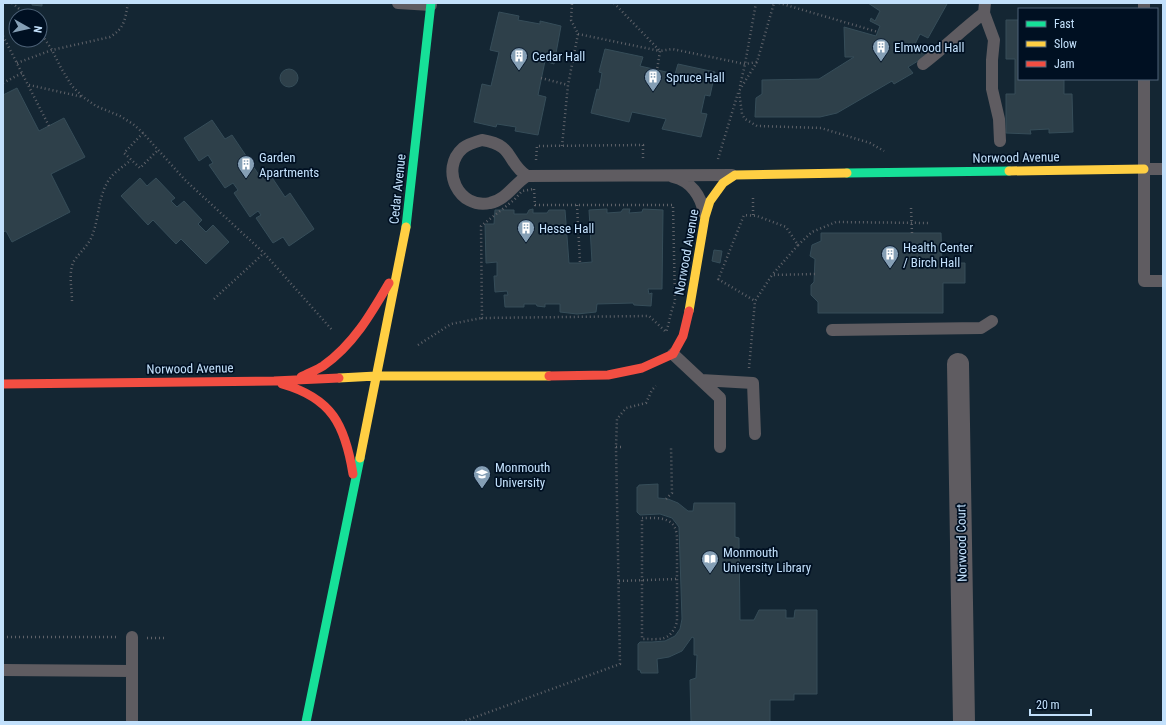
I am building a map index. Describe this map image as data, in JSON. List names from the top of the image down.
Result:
{
  "streets": {
    "main road": ["Norwood Avenue", "Cedar Avenue"],
    "street": ["Norwood Court"]
  },
  "crossings": [
    ["Norwood Avenue", "Cedar Avenue"]
  ],
  "places": {
    "building": [
      "Elmwood Hall",
      "Cedar Hall",
      "Spruce Hall",
      "Garden Apartments",
      "Hesse Hall",
      "Health Center / Birch Hall"
    ],
    "school or university": ["Monmouth University"],
    "library": ["Monmouth University Library"]
  },
  "legend": ["Fast", "Slow", "Jam"],
  "scale_bar": "20 m",
  "north": "right"
}
